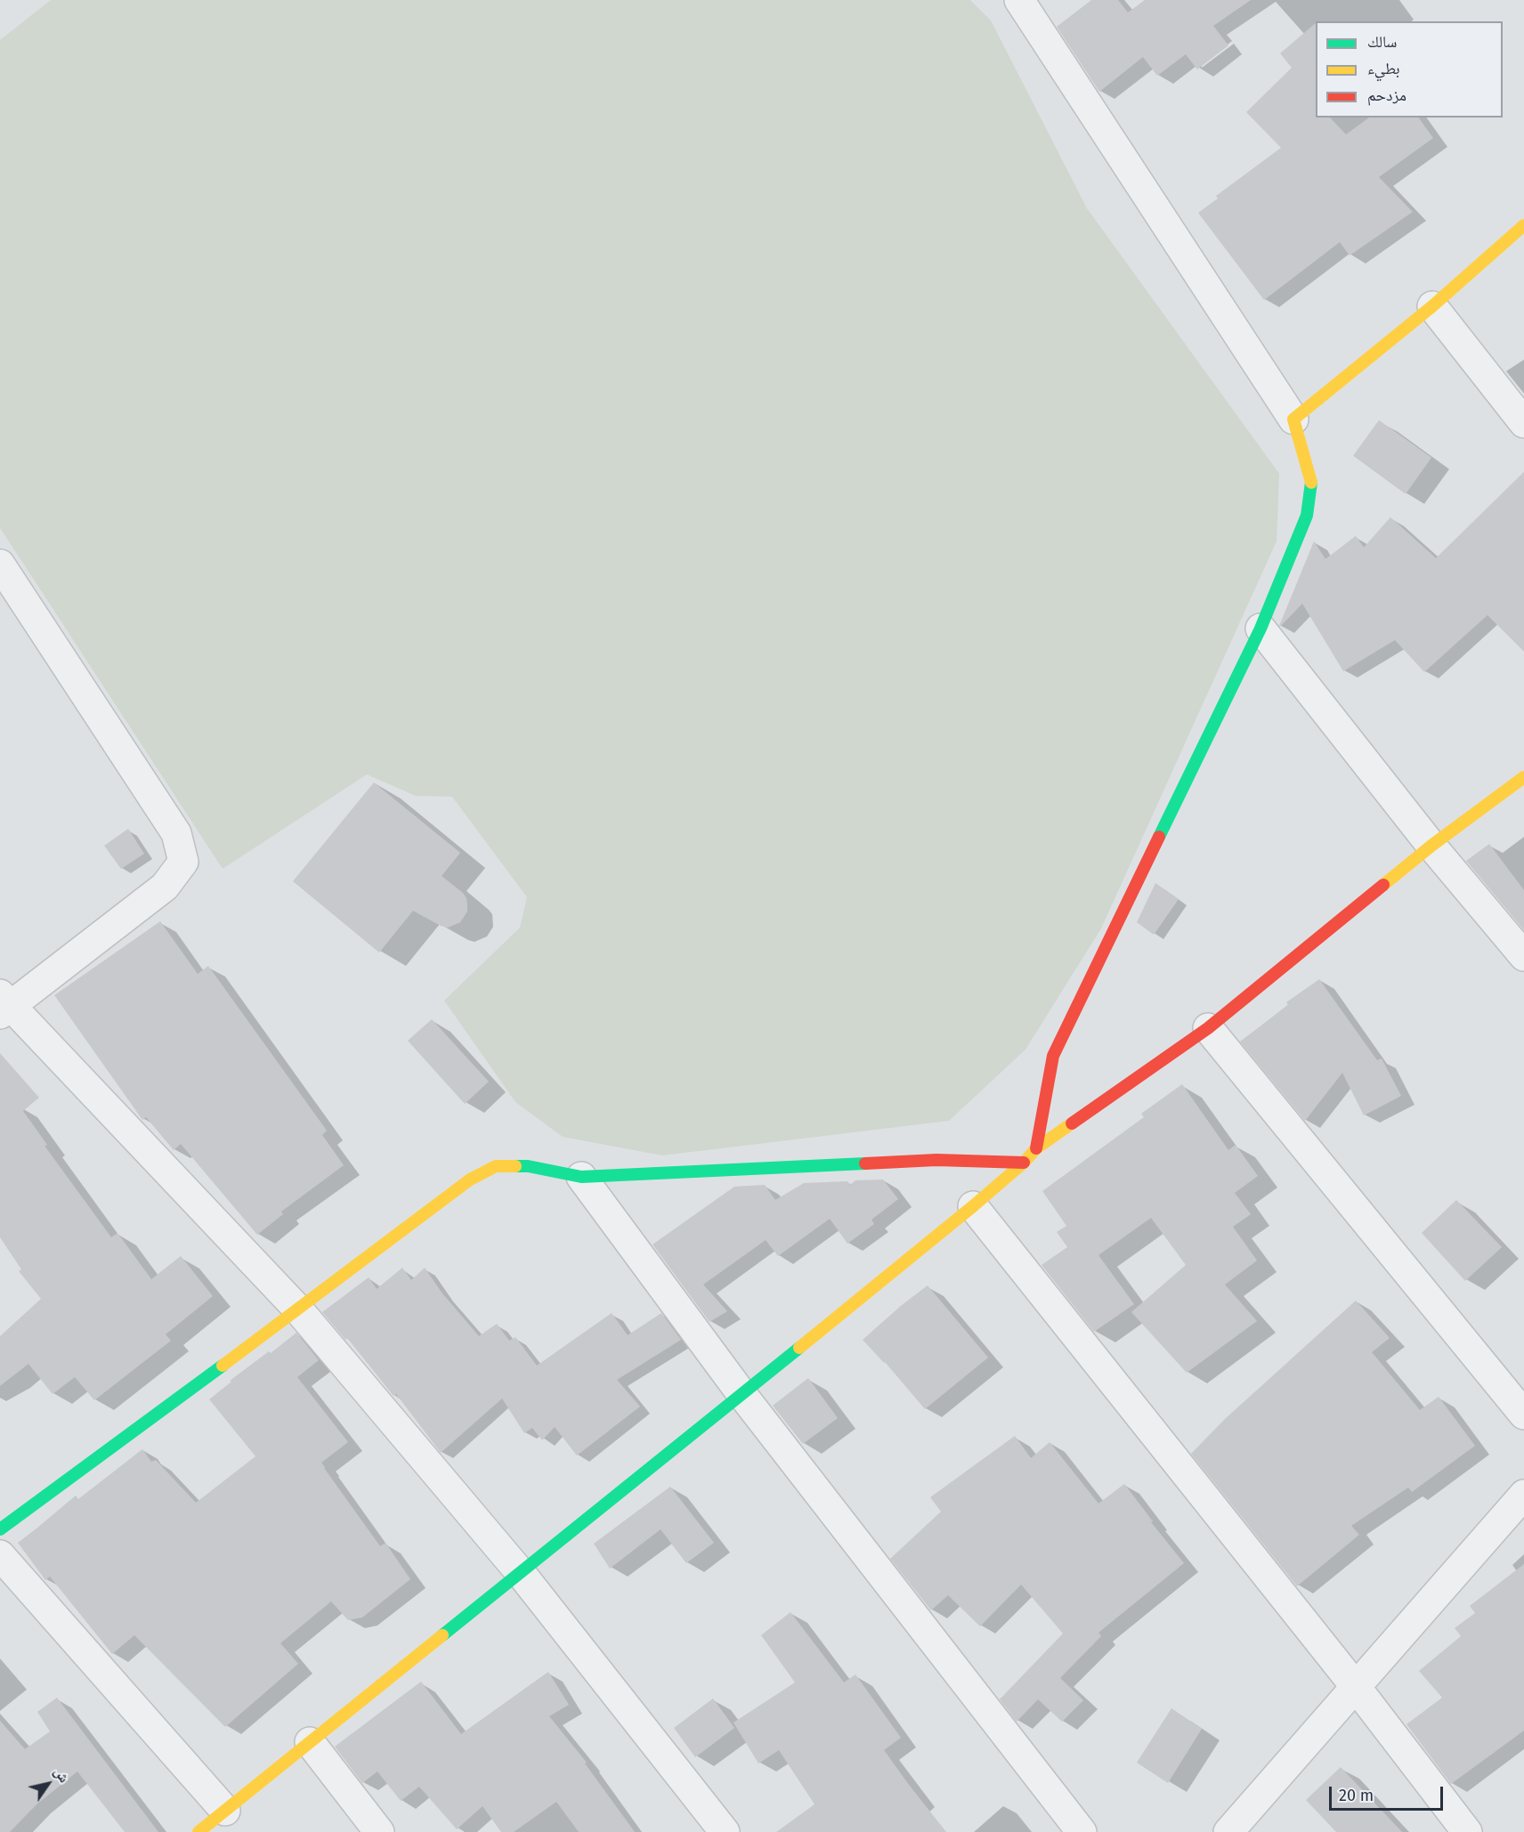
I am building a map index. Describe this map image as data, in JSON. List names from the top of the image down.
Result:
{
  "legend": ["سالك", "بطيء", "مزدحم"],
  "scale_bar": "20 m",
  "north": "top right"
}
